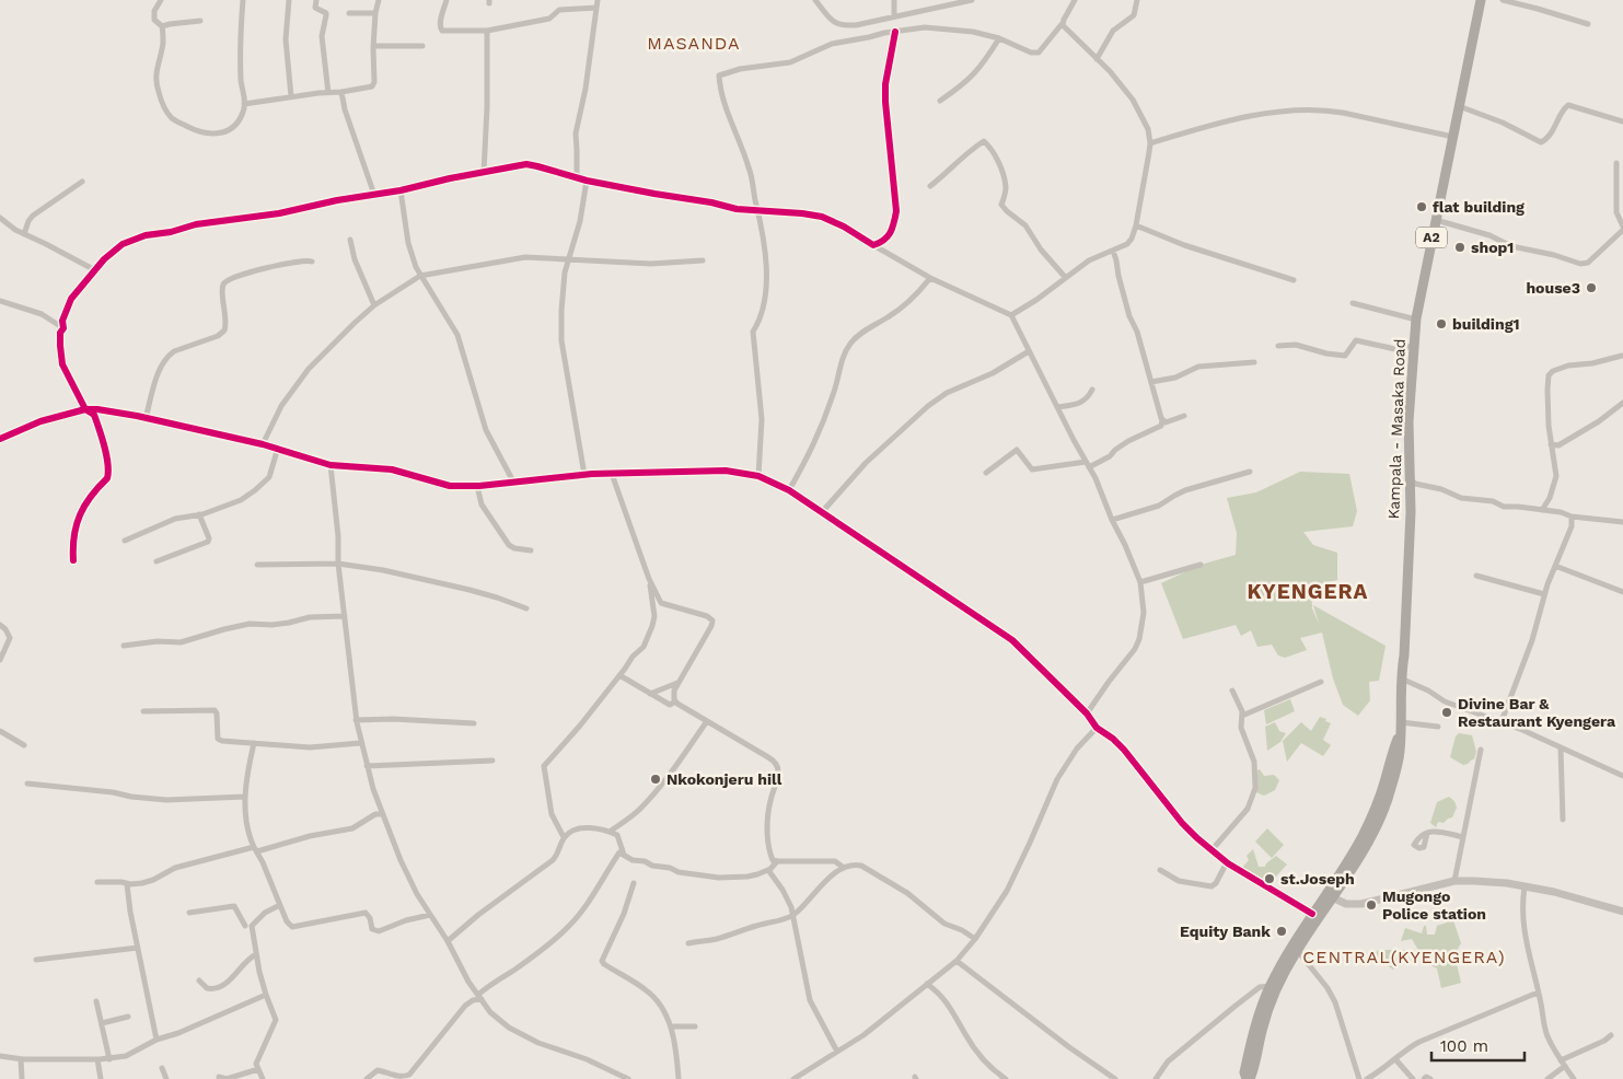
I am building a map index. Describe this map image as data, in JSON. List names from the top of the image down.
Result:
{
  "streets": {
    "highway": ["A2", "Kampala - Masaka Road"]
  },
  "districts": ["MASANDA", "KYENGERA", "CENTRAL(KYENGERA)"],
  "places": [
    "flat building",
    "shop1",
    "house3",
    "building1",
    "Divine Bar & Restaurant Kyengera",
    "Nkokonjeru hill",
    "st.Joseph",
    "Mugongo Police station",
    "Equity Bank"
  ],
  "scale_bar": "100 m"
}
